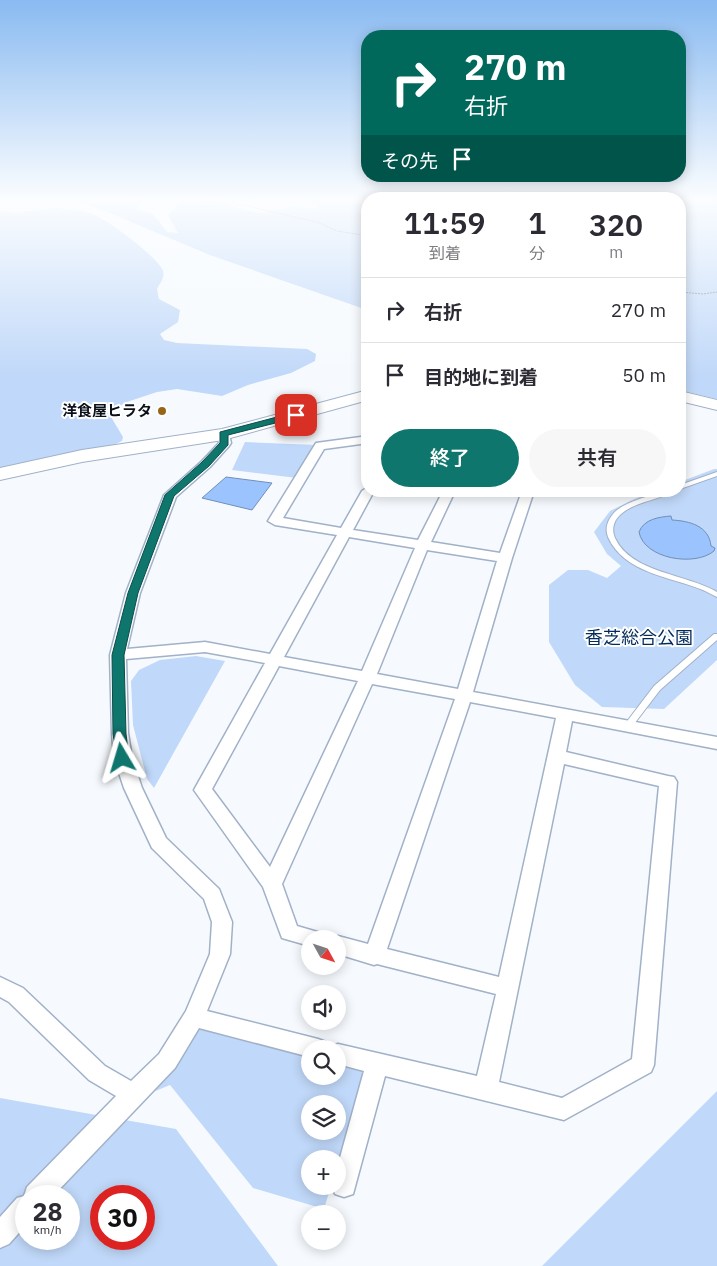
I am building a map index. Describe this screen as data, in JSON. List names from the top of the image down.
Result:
{
  "parks": ["香芝総合公園"],
  "places": ["洋食屋ヒラタ"],
  "north": "bottom right",
  "page": {
    "turn": ["270 m", "右折"],
    "then": "その先",
    "eta": [
      "11:59",
      "到着",
      "1",
      "分",
      "320",
      "m"
    ],
    "list": [
      {
        "name": "右折",
        "value": "270 m"
      },
      {
        "name": "目的地に到着",
        "value": "50 m"
      }
    ],
    "buttons": ["終了", "共有"],
    "map_buttons": ["+", "−"],
    "speed": "28 km/h",
    "limit": "30"
  }
}
